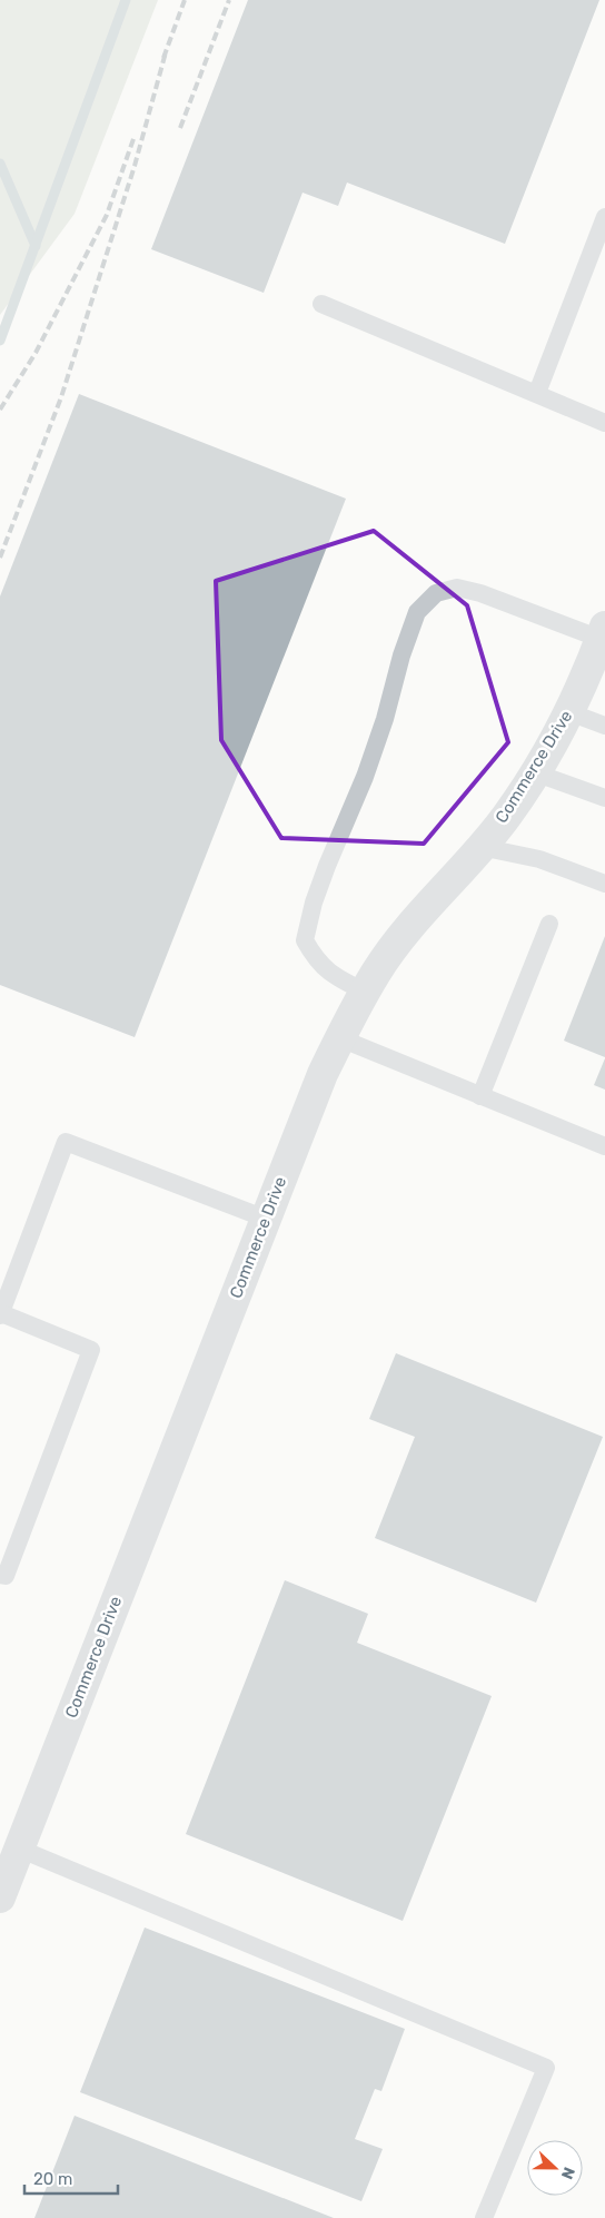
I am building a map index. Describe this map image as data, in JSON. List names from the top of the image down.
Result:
{
  "streets": {
    "street": ["Commerce Drive"]
  },
  "scale_bar": "20 m",
  "north": "right"
}
